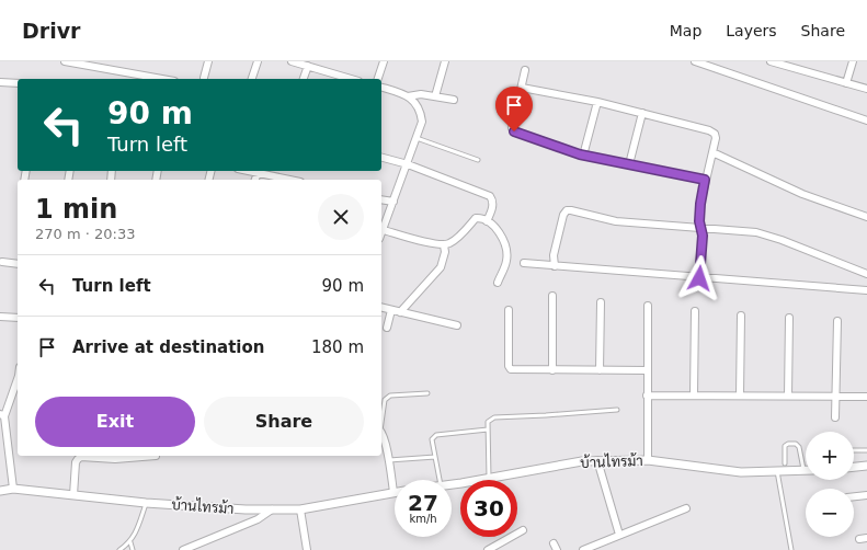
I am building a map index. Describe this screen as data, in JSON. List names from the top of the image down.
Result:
{
  "streets": {
    "street": ["บ้านไทรม้า"]
  },
  "page": {
    "header": "Drivr",
    "nav": ["Map", "Layers", "Share"],
    "turn": ["90 m", "Turn left"],
    "heading": ["1 min", "270 m · 20:33"],
    "list": [
      {
        "name": "Turn left",
        "value": "90 m"
      },
      {
        "name": "Arrive at destination",
        "value": "180 m"
      }
    ],
    "buttons": ["Exit", "Share"],
    "map_buttons": ["+", "−"],
    "speed": "27 km/h",
    "limit": "30"
  }
}
